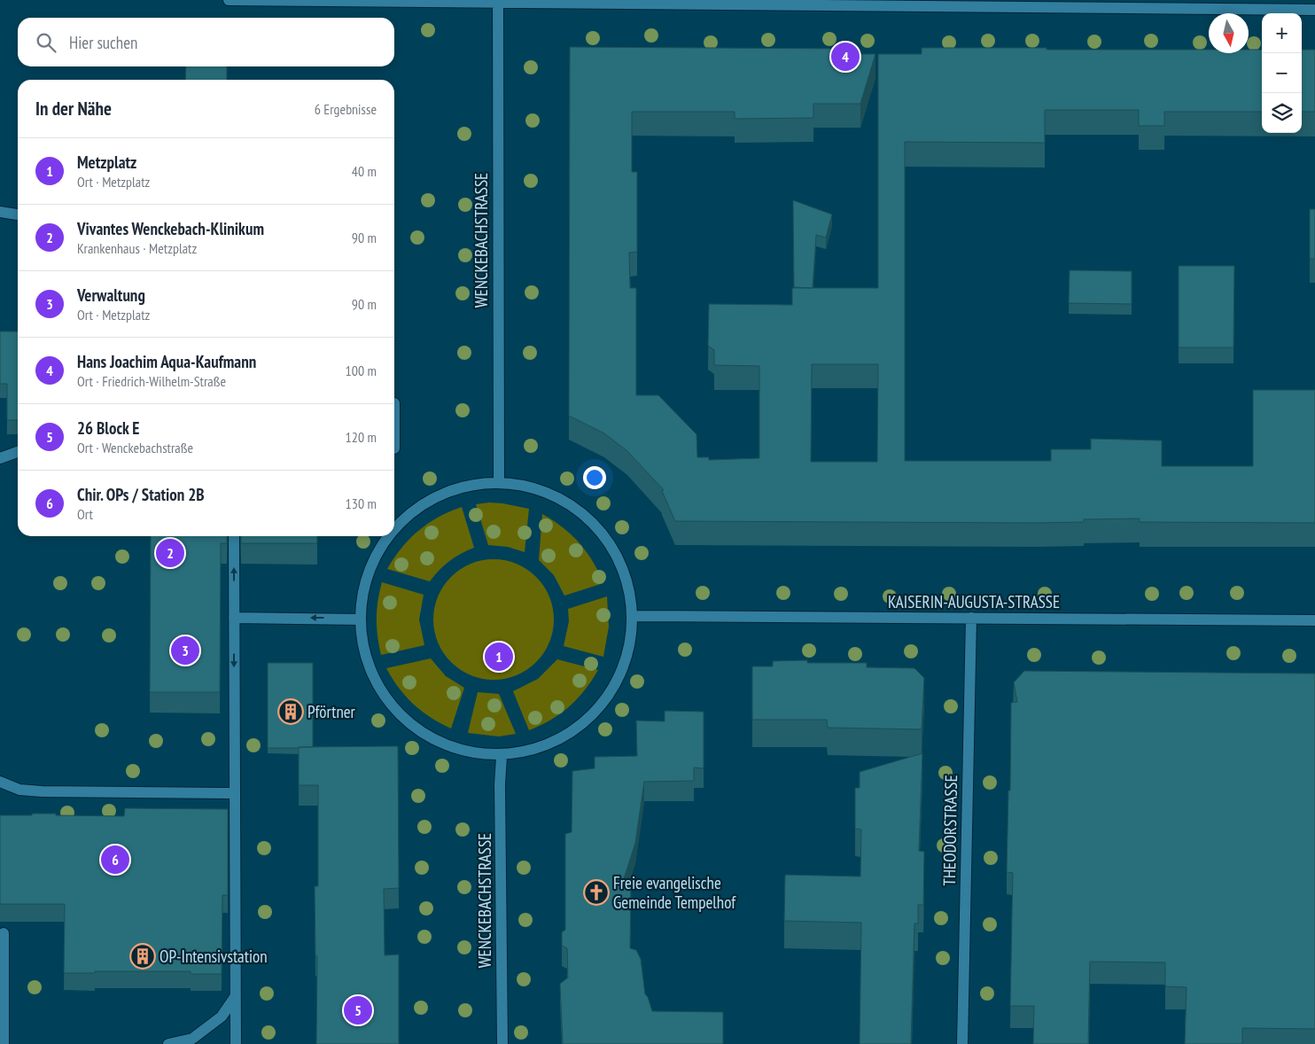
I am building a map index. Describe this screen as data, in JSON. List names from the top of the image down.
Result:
{
  "streets": {
    "street": ["WENCKEBACHSTRASSE", "KAISERIN-AUGUSTA-STRASSE", "THEODORSTRASSE"]
  },
  "crossings": [
    ["KAISERIN-AUGUSTA-STRASSE", "THEODORSTRASSE"]
  ],
  "places": {
    "building": ["Pförtner", "OP-Intensivstation"],
    "church": ["Freie evangelische Gemeinde Tempelhof"]
  },
  "north": "bottom",
  "page": {
    "map_buttons": ["+", "−"],
    "search": "Hier suchen",
    "pins": [
      "4",
      "2",
      "3",
      "1",
      "6",
      "5"
    ],
    "heading": ["In der Nähe", "6 Ergebnisse"],
    "list": [
      {
        "mark": "1",
        "name": "Metzplatz",
        "note": "Ort · Metzplatz",
        "value": "40 m"
      },
      {
        "mark": "2",
        "name": "Vivantes Wenckebach-Klinikum",
        "note": "Krankenhaus · Metzplatz",
        "value": "90 m"
      },
      {
        "mark": "3",
        "name": "Verwaltung",
        "note": "Ort · Metzplatz",
        "value": "90 m"
      },
      {
        "mark": "4",
        "name": "Hans Joachim Aqua-Kaufmann",
        "note": "Ort · Friedrich-Wilhelm-Straße",
        "value": "100 m"
      },
      {
        "mark": "5",
        "name": "26 Block E",
        "note": "Ort · Wenckebachstraße",
        "value": "120 m"
      },
      {
        "mark": "6",
        "name": "Chir. OPs / Station 2B",
        "note": "Ort",
        "value": "130 m"
      }
    ]
  }
}
